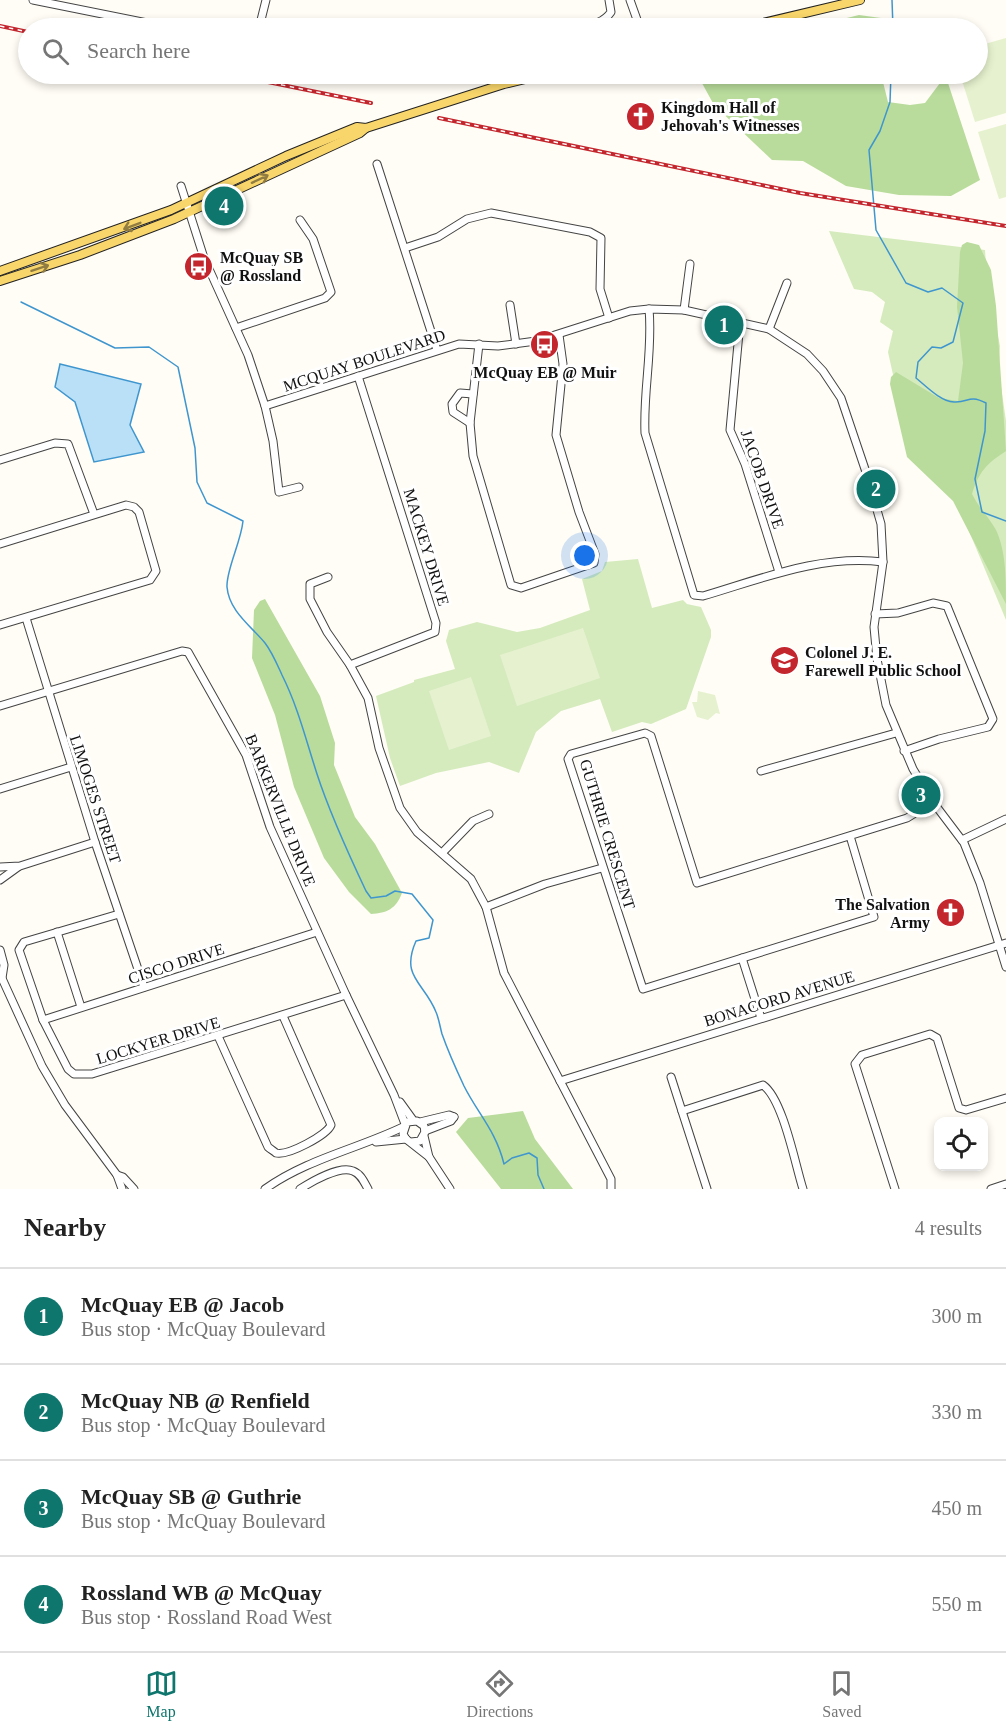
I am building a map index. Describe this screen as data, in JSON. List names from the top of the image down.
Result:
{
  "streets": {
    "street": [
      "MCQUAY BOULEVARD",
      "JACOB DRIVE",
      "MACKEY DRIVE",
      "LIMOGES STREET",
      "BARKERVILLE DRIVE",
      "GUTHRIE CRESCENT",
      "CISCO DRIVE",
      "BONACORD AVENUE",
      "LOCKYER DRIVE"
    ]
  },
  "crossings": [
    ["MCQUAY BOULEVARD", "JACOB DRIVE"],
    ["MCQUAY BOULEVARD", "MACKEY DRIVE"],
    ["MCQUAY BOULEVARD", "GUTHRIE CRESCENT"],
    ["MCQUAY BOULEVARD", "BONACORD AVENUE"],
    ["LIMOGES STREET", "BARKERVILLE DRIVE"],
    ["LIMOGES STREET", "CISCO DRIVE"],
    ["LIMOGES STREET", "LOCKYER DRIVE"],
    ["BARKERVILLE DRIVE", "CISCO DRIVE"],
    ["BARKERVILLE DRIVE", "LOCKYER DRIVE"],
    ["CISCO DRIVE", "LOCKYER DRIVE"]
  ],
  "places": {
    "church": ["Kingdom Hall of Jehovah's Witnesses", "The Salvation Army"],
    "bus stop": ["McQuay SB @ Rossland", "McQuay EB @ Muir"],
    "school or university": ["Colonel J. E. Farewell Public School"]
  },
  "page": {
    "search": "Search here",
    "pins": [
      "4",
      "1",
      "2",
      "3"
    ],
    "heading": ["Nearby", "4 results"],
    "list": [
      {
        "mark": "1",
        "name": "McQuay EB @ Jacob",
        "note": "Bus stop · McQuay Boulevard",
        "value": "300 m"
      },
      {
        "mark": "2",
        "name": "McQuay NB @ Renfield",
        "note": "Bus stop · McQuay Boulevard",
        "value": "330 m"
      },
      {
        "mark": "3",
        "name": "McQuay SB @ Guthrie",
        "note": "Bus stop · McQuay Boulevard",
        "value": "450 m"
      },
      {
        "mark": "4",
        "name": "Rossland WB @ McQuay",
        "note": "Bus stop · Rossland Road West",
        "value": "550 m"
      }
    ],
    "nav": ["Map", "Directions", "Saved"]
  }
}
